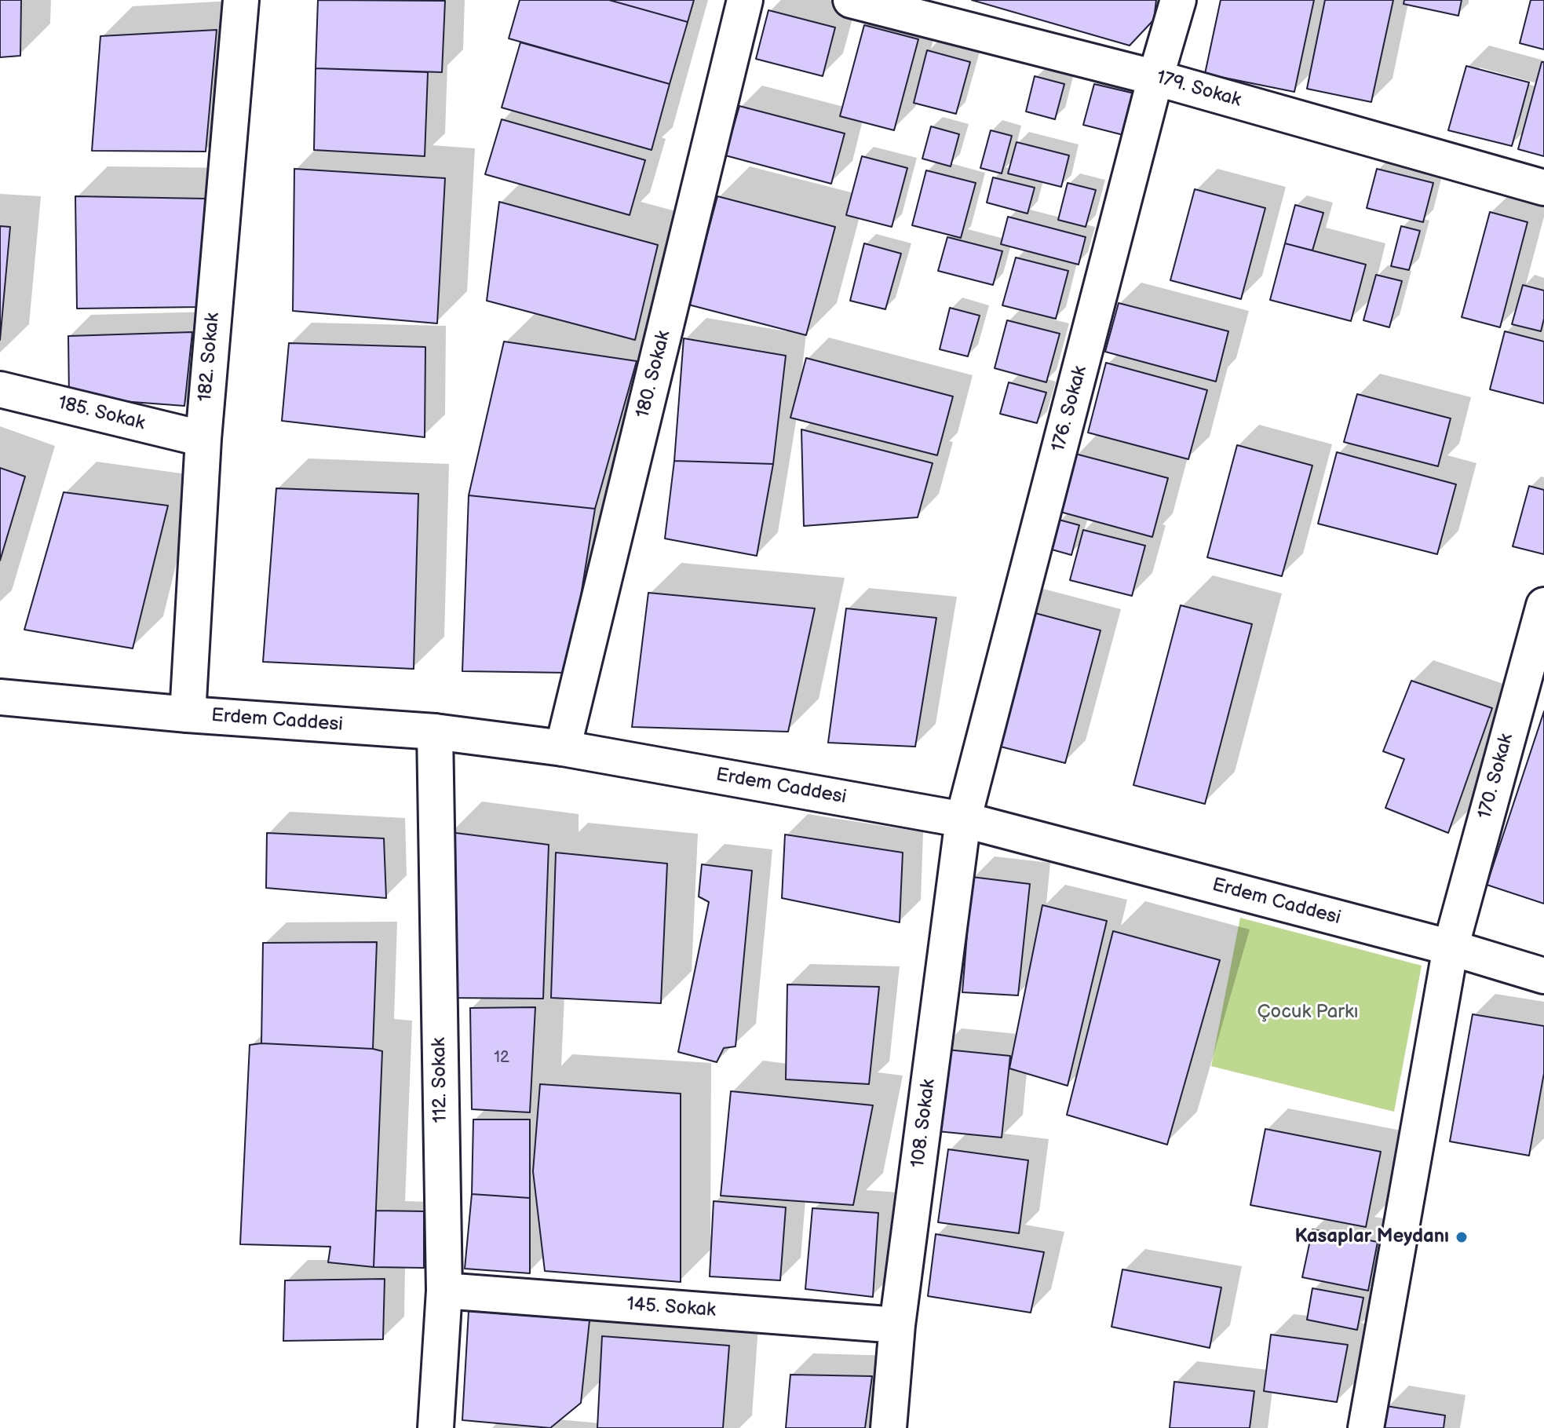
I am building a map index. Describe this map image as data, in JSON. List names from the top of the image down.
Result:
{
  "streets": {
    "street": [
      "179. Sokak",
      "182. Sokak",
      "180. Sokak",
      "176. Sokak",
      "185. Sokak",
      "Erdem Caddesi",
      "170. Sokak",
      "112. Sokak",
      "108. Sokak",
      "145. Sokak"
    ]
  },
  "crossings": [
    ["179. Sokak", "176. Sokak"],
    ["182. Sokak", "185. Sokak"],
    ["182. Sokak", "Erdem Caddesi"],
    ["180. Sokak", "Erdem Caddesi"],
    ["176. Sokak", "Erdem Caddesi"],
    ["176. Sokak", "108. Sokak"],
    ["Erdem Caddesi", "170. Sokak"],
    ["Erdem Caddesi", "112. Sokak"],
    ["Erdem Caddesi", "108. Sokak"],
    ["112. Sokak", "145. Sokak"],
    ["108. Sokak", "145. Sokak"]
  ],
  "parks": ["Çocuk Parkı"],
  "places": ["Kasaplar Meydanı"],
  "house_numbers": ["12"]
}
